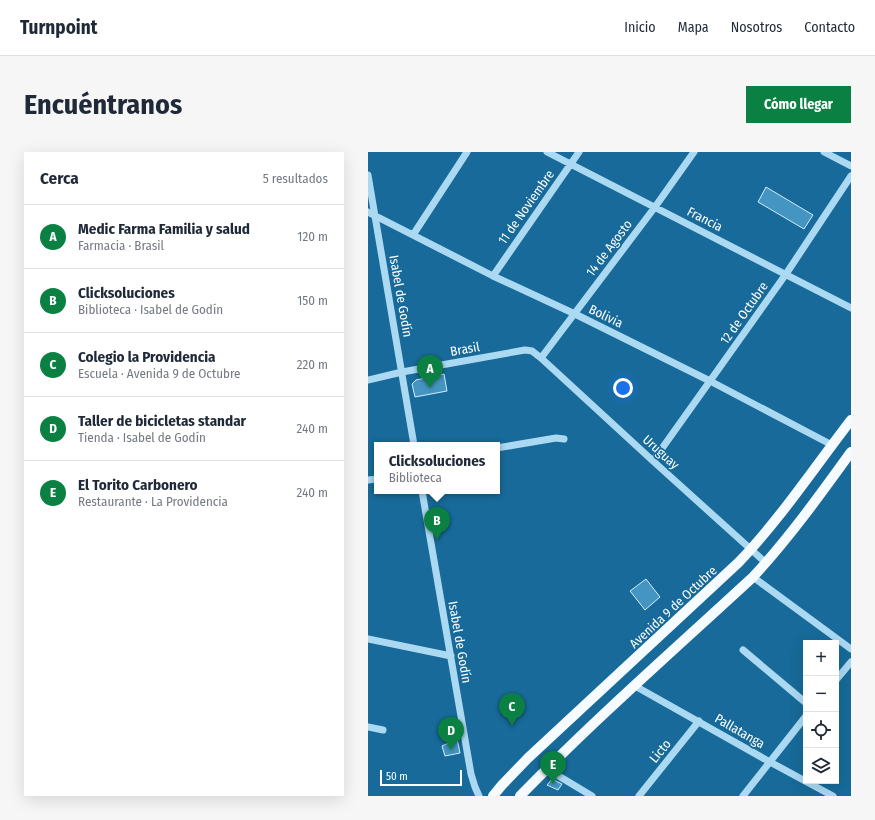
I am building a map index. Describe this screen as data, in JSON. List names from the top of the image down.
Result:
{
  "streets": {
    "main road": ["Avenida 9 de Octubre"],
    "street": [
      "11 de Noviembre",
      "Francia",
      "14 de Agosto",
      "Isabel de Godín",
      "12 de Octubre",
      "Bolivia",
      "Brasil",
      "Uruguay",
      "Pallatanga",
      "Licto"
    ]
  },
  "crossings": [
    ["11 de Noviembre", "Francia"],
    ["11 de Noviembre", "Bolivia"],
    ["Francia", "14 de Agosto"],
    ["Francia", "12 de Octubre"],
    ["14 de Agosto", "Bolivia"],
    ["14 de Agosto", "Brasil"],
    ["14 de Agosto", "Uruguay"],
    ["Isabel de Godín", "Bolivia"],
    ["Isabel de Godín", "Brasil"],
    ["12 de Octubre", "Bolivia"],
    ["12 de Octubre", "Uruguay"],
    ["Bolivia", "Avenida 9 de Octubre"],
    ["Brasil", "Uruguay"],
    ["Uruguay", "Avenida 9 de Octubre"],
    ["Pallatanga", "Licto"]
  ],
  "scale_bar": "50 m",
  "page": {
    "header": "Turnpoint",
    "nav": [
      "Inicio",
      "Mapa",
      "Nosotros",
      "Contacto"
    ],
    "buttons": "Cómo llegar",
    "title": "Encuéntranos",
    "heading": ["Cerca", "5 resultados"],
    "list": [
      {
        "mark": "A",
        "name": "Medic Farma Familia y salud",
        "note": "Farmacia · Brasil",
        "value": "120 m"
      },
      {
        "mark": "B",
        "name": "Clicksoluciones",
        "note": "Biblioteca · Isabel de Godín",
        "value": "150 m"
      },
      {
        "mark": "C",
        "name": "Colegio la Providencia",
        "note": "Escuela · Avenida 9 de Octubre",
        "value": "220 m"
      },
      {
        "mark": "D",
        "name": "Taller de bicicletas standar",
        "note": "Tienda · Isabel de Godín",
        "value": "240 m"
      },
      {
        "mark": "E",
        "name": "El Torito Carbonero",
        "note": "Restaurante · La Providencia",
        "value": "240 m"
      }
    ],
    "pins": [
      "A",
      "B",
      "C",
      "D",
      "E"
    ],
    "popup": ["Clicksoluciones", "Biblioteca"],
    "map_buttons": ["+", "−"],
    "scale": "50 m"
  }
}
